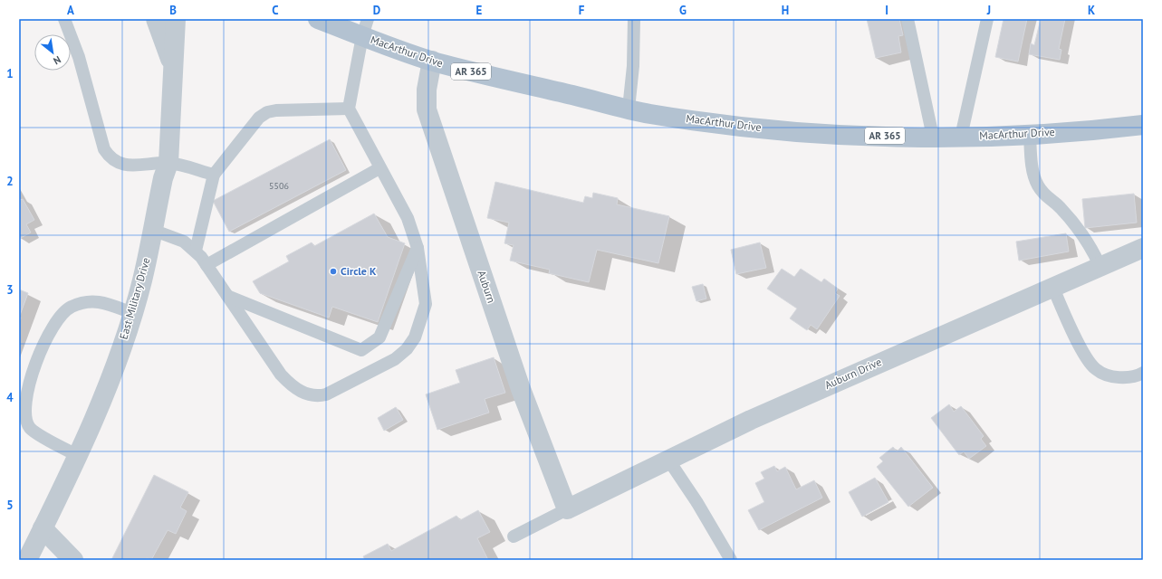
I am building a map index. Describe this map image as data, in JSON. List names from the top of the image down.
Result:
{
  "streets": {
    "main road": ["MacArthur Drive", "AR 365"],
    "street": ["Auburn", "East Military Drive", "Auburn Drive"]
  },
  "crossings": [
    ["MacArthur Drive", "Auburn"],
    ["Auburn", "Auburn Drive"]
  ],
  "places": ["Circle K"],
  "house_numbers": ["5506"],
  "north": "bottom right",
  "grid": {
    "columns": [
      "A",
      "B",
      "C",
      "D",
      "E",
      "F",
      "G",
      "H",
      "I",
      "J",
      "K"
    ],
    "rows": [
      "1",
      "2",
      "3",
      "4",
      "5"
    ]
  }
}
